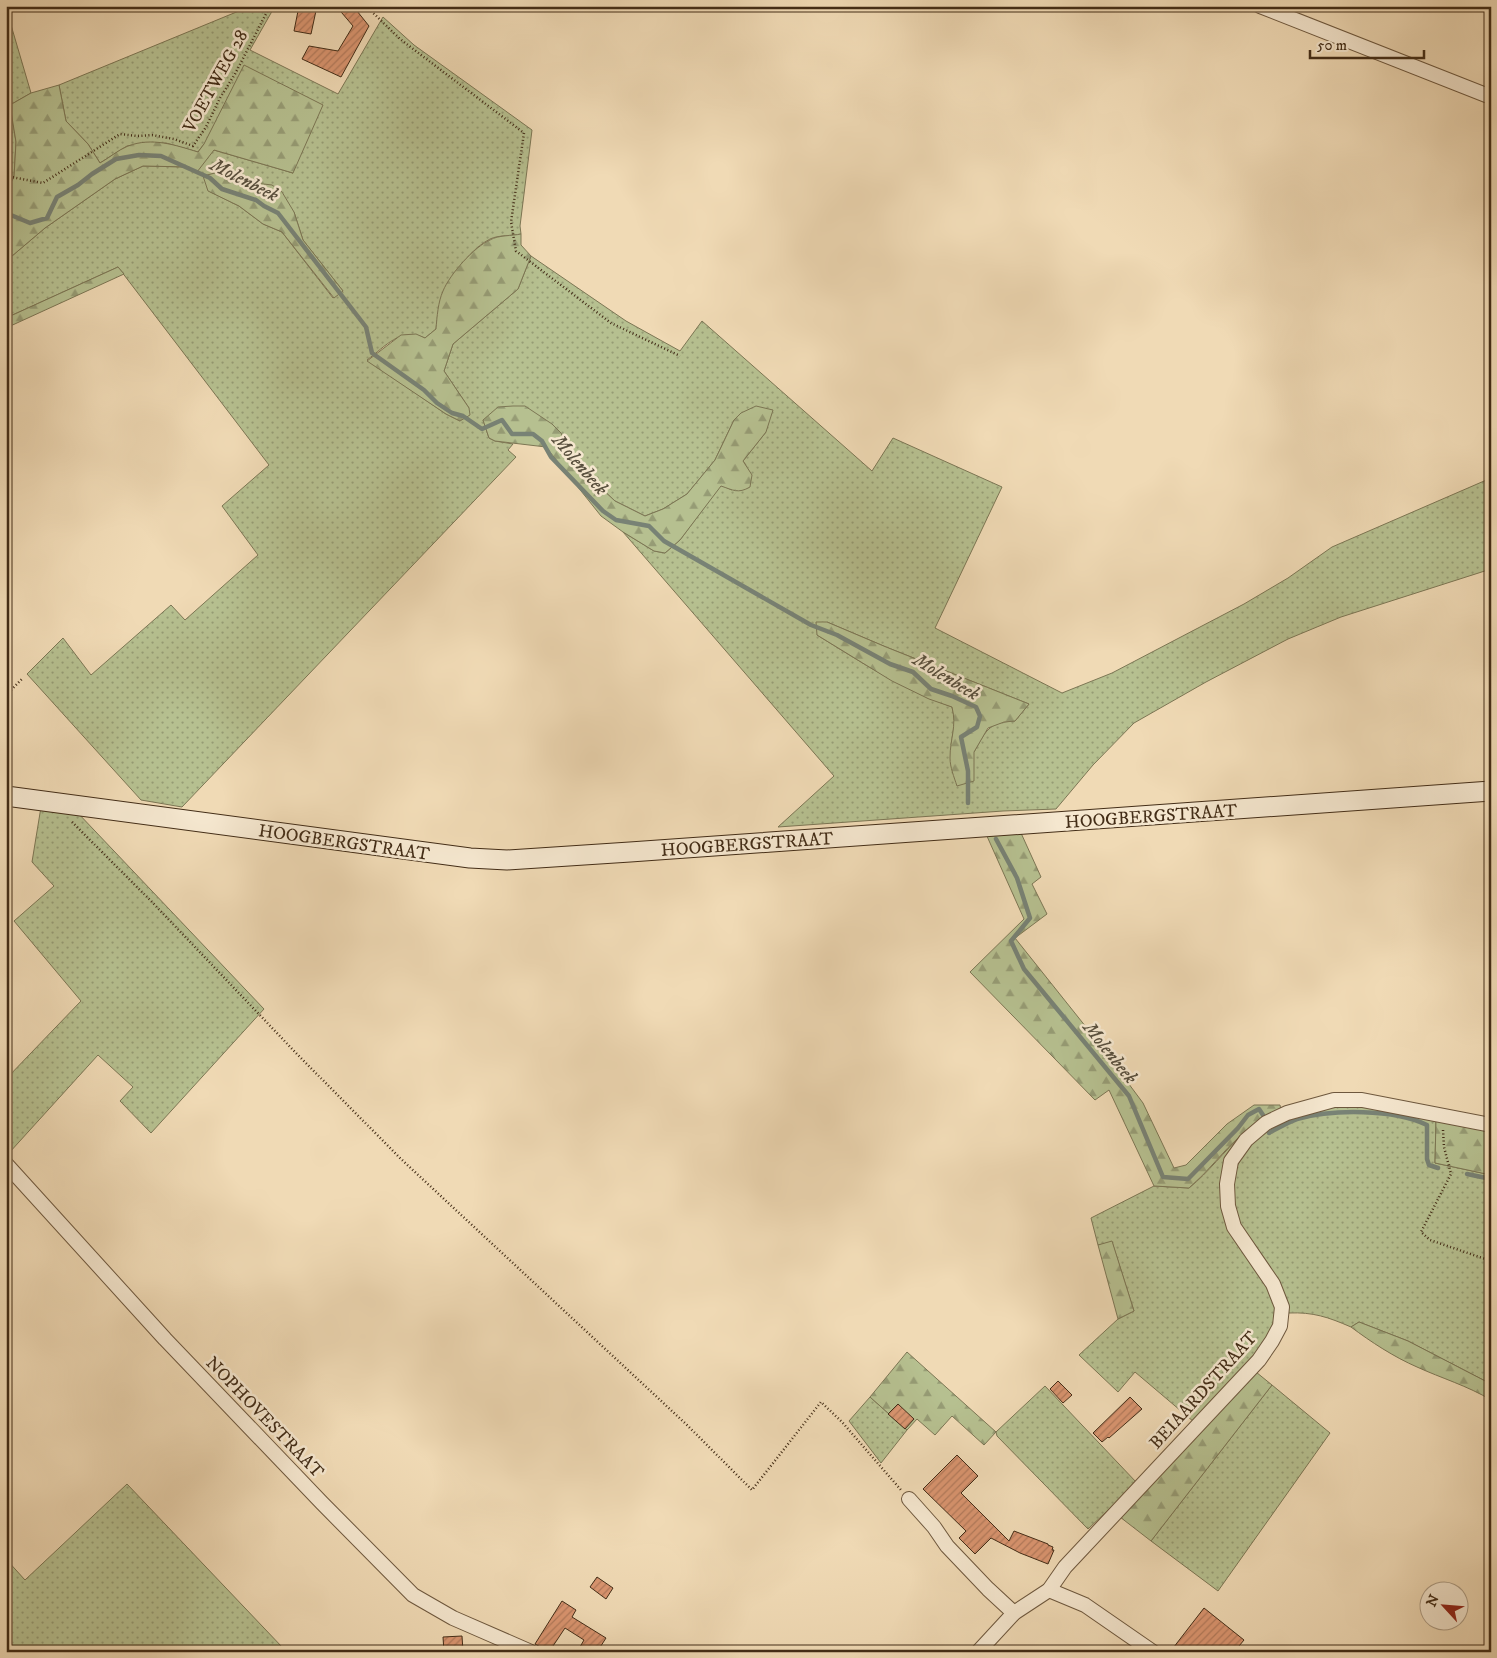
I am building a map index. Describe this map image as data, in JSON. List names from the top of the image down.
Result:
{
  "streets": {
    "street": ["HOOGBERGSTRAAT", "BEIAARDSTRAAT", "NOPHOVESTRAAT"],
    "path": ["VOETWEG 28"]
  },
  "water": ["Molenbeek"],
  "scale_bar": "50 m",
  "north": "top left"
}
